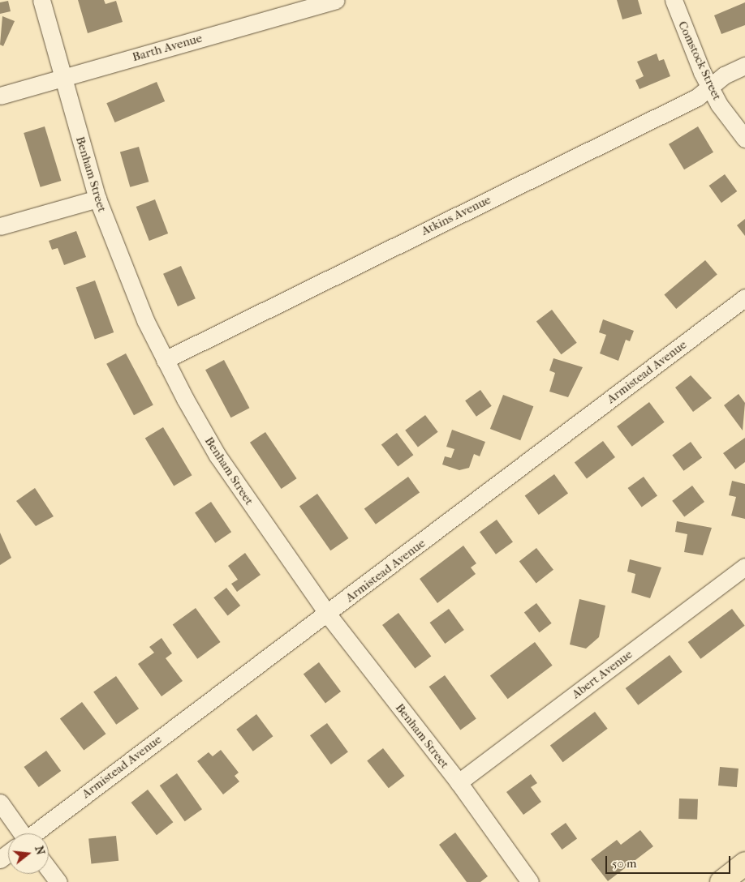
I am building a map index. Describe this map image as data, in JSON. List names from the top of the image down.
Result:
{
  "streets": {
    "street": [
      "Barth Avenue",
      "Comstock Street",
      "Benham Street",
      "Atkins Avenue",
      "Armistead Avenue",
      "Abert Avenue"
    ]
  },
  "crossings": [
    ["Barth Avenue", "Benham Street"],
    ["Comstock Street", "Atkins Avenue"],
    ["Benham Street", "Atkins Avenue"],
    ["Benham Street", "Armistead Avenue"],
    ["Benham Street", "Abert Avenue"]
  ],
  "scale_bar": "50 m",
  "north": "right"
}
